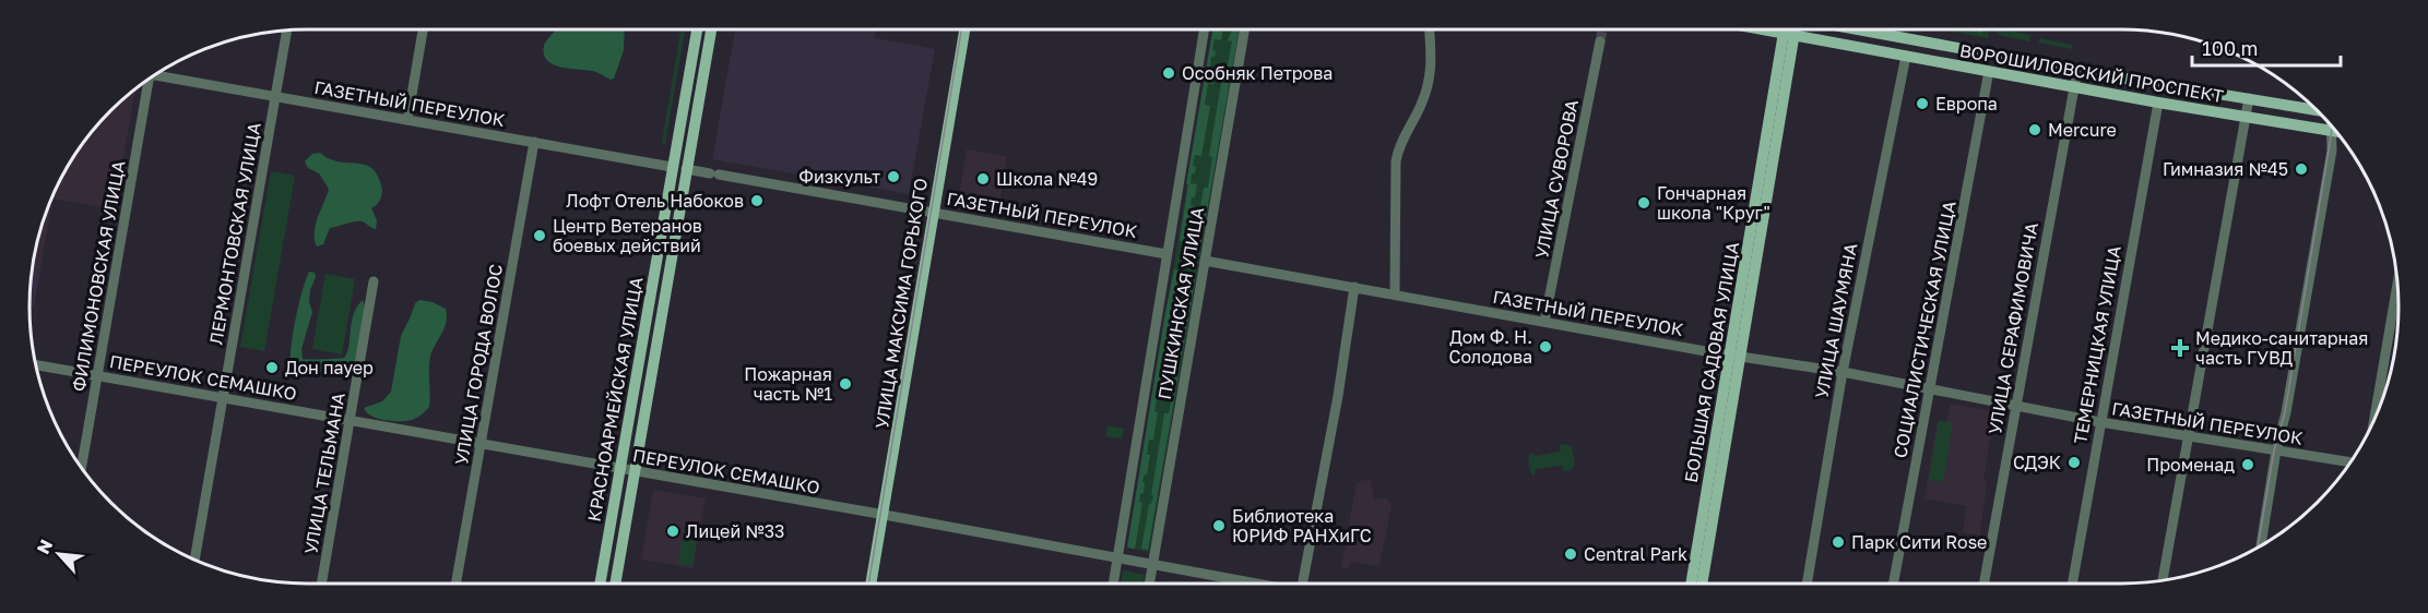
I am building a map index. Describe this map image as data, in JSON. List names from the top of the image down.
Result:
{
  "streets": {
    "main road": [
      "ВОРОШИЛОВСКИЙ ПРОСПЕКТ",
      "УЛИЦА МАКСИМА ГОРЬКОГО",
      "БОЛЬШАЯ САДОВАЯ УЛИЦА",
      "КРАСНОАРМЕЙСКАЯ УЛИЦА"
    ],
    "street": [
      "ГАЗЕТНЫЙ ПЕРЕУЛОК",
      "УЛИЦА СУВОРОВА",
      "ЛЕРМОНТОВСКАЯ УЛИЦА",
      "ФИЛИМОНОВСКАЯ УЛИЦА",
      "ПУШКИНСКАЯ УЛИЦА",
      "УЛИЦА ШАУМЯНА",
      "УЛИЦА СЕРАФИМОВИЧА",
      "СОЦИАЛИСТИЧЕСКАЯ УЛИЦА",
      "ТЕМЕРНИЦКАЯ УЛИЦА",
      "УЛИЦА ГОРОДА ВОЛОС",
      "ПЕРЕУЛОК СЕМАШКО",
      "УЛИЦА ТЕЛЬМАНА"
    ]
  },
  "crossings": [
    ["ВОРОШИЛОВСКИЙ ПРОСПЕКТ", "УЛИЦА ШАУМЯНА"],
    ["ВОРОШИЛОВСКИЙ ПРОСПЕКТ", "УЛИЦА СЕРАФИМОВИЧА"],
    ["ВОРОШИЛОВСКИЙ ПРОСПЕКТ", "СОЦИАЛИСТИЧЕСКАЯ УЛИЦА"],
    ["ВОРОШИЛОВСКИЙ ПРОСПЕКТ", "ТЕМЕРНИЦКАЯ УЛИЦА"],
    ["ВОРОШИЛОВСКИЙ ПРОСПЕКТ", "БОЛЬШАЯ САДОВАЯ УЛИЦА"],
    ["ГАЗЕТНЫЙ ПЕРЕУЛОК", "УЛИЦА СУВОРОВА"],
    ["ГАЗЕТНЫЙ ПЕРЕУЛОК", "ЛЕРМОНТОВСКАЯ УЛИЦА"],
    ["ГАЗЕТНЫЙ ПЕРЕУЛОК", "УЛИЦА МАКСИМА ГОРЬКОГО"],
    ["ГАЗЕТНЫЙ ПЕРЕУЛОК", "ПУШКИНСКАЯ УЛИЦА"],
    ["ГАЗЕТНЫЙ ПЕРЕУЛОК", "УЛИЦА ШАУМЯНА"],
    ["ГАЗЕТНЫЙ ПЕРЕУЛОК", "УЛИЦА СЕРАФИМОВИЧА"],
    ["ГАЗЕТНЫЙ ПЕРЕУЛОК", "СОЦИАЛИСТИЧЕСКАЯ УЛИЦА"],
    ["ГАЗЕТНЫЙ ПЕРЕУЛОК", "ТЕМЕРНИЦКАЯ УЛИЦА"],
    ["ГАЗЕТНЫЙ ПЕРЕУЛОК", "БОЛЬШАЯ САДОВАЯ УЛИЦА"],
    ["ГАЗЕТНЫЙ ПЕРЕУЛОК", "УЛИЦА ГОРОДА ВОЛОС"],
    ["ГАЗЕТНЫЙ ПЕРЕУЛОК", "КРАСНОАРМЕЙСКАЯ УЛИЦА"],
    ["ЛЕРМОНТОВСКАЯ УЛИЦА", "ПЕРЕУЛОК СЕМАШКО"],
    ["ФИЛИМОНОВСКАЯ УЛИЦА", "ПЕРЕУЛОК СЕМАШКО"],
    ["УЛИЦА МАКСИМА ГОРЬКОГО", "ПЕРЕУЛОК СЕМАШКО"],
    ["ПУШКИНСКАЯ УЛИЦА", "ПЕРЕУЛОК СЕМАШКО"],
    ["УЛИЦА ГОРОДА ВОЛОС", "ПЕРЕУЛОК СЕМАШКО"],
    ["ПЕРЕУЛОК СЕМАШКО", "КРАСНОАРМЕЙСКАЯ УЛИЦА"],
    ["ПЕРЕУЛОК СЕМАШКО", "УЛИЦА ТЕЛЬМАНА"]
  ],
  "places": {
    "other": [
      "Особняк Петрова",
      "Европа",
      "Mercure",
      "Гимназия №45",
      "Физкульт",
      "Школа №49",
      "Лофт Отель Набоков",
      "Гончарная школа \"Круг\"",
      "Центр Ветеранов боевых действий",
      "Дом Ф. Н. Солодова",
      "Дон пауер",
      "Пожарная часть №1",
      "СДЭК",
      "Променад",
      "Библиотека ЮРИФ РАНХиГС",
      "Лицей №33",
      "Парк Сити Rose",
      "Central Park"
    ],
    "health": ["Медико-санитарная часть ГУВД"]
  },
  "scale_bar": "100 m",
  "north": "top left"
}
